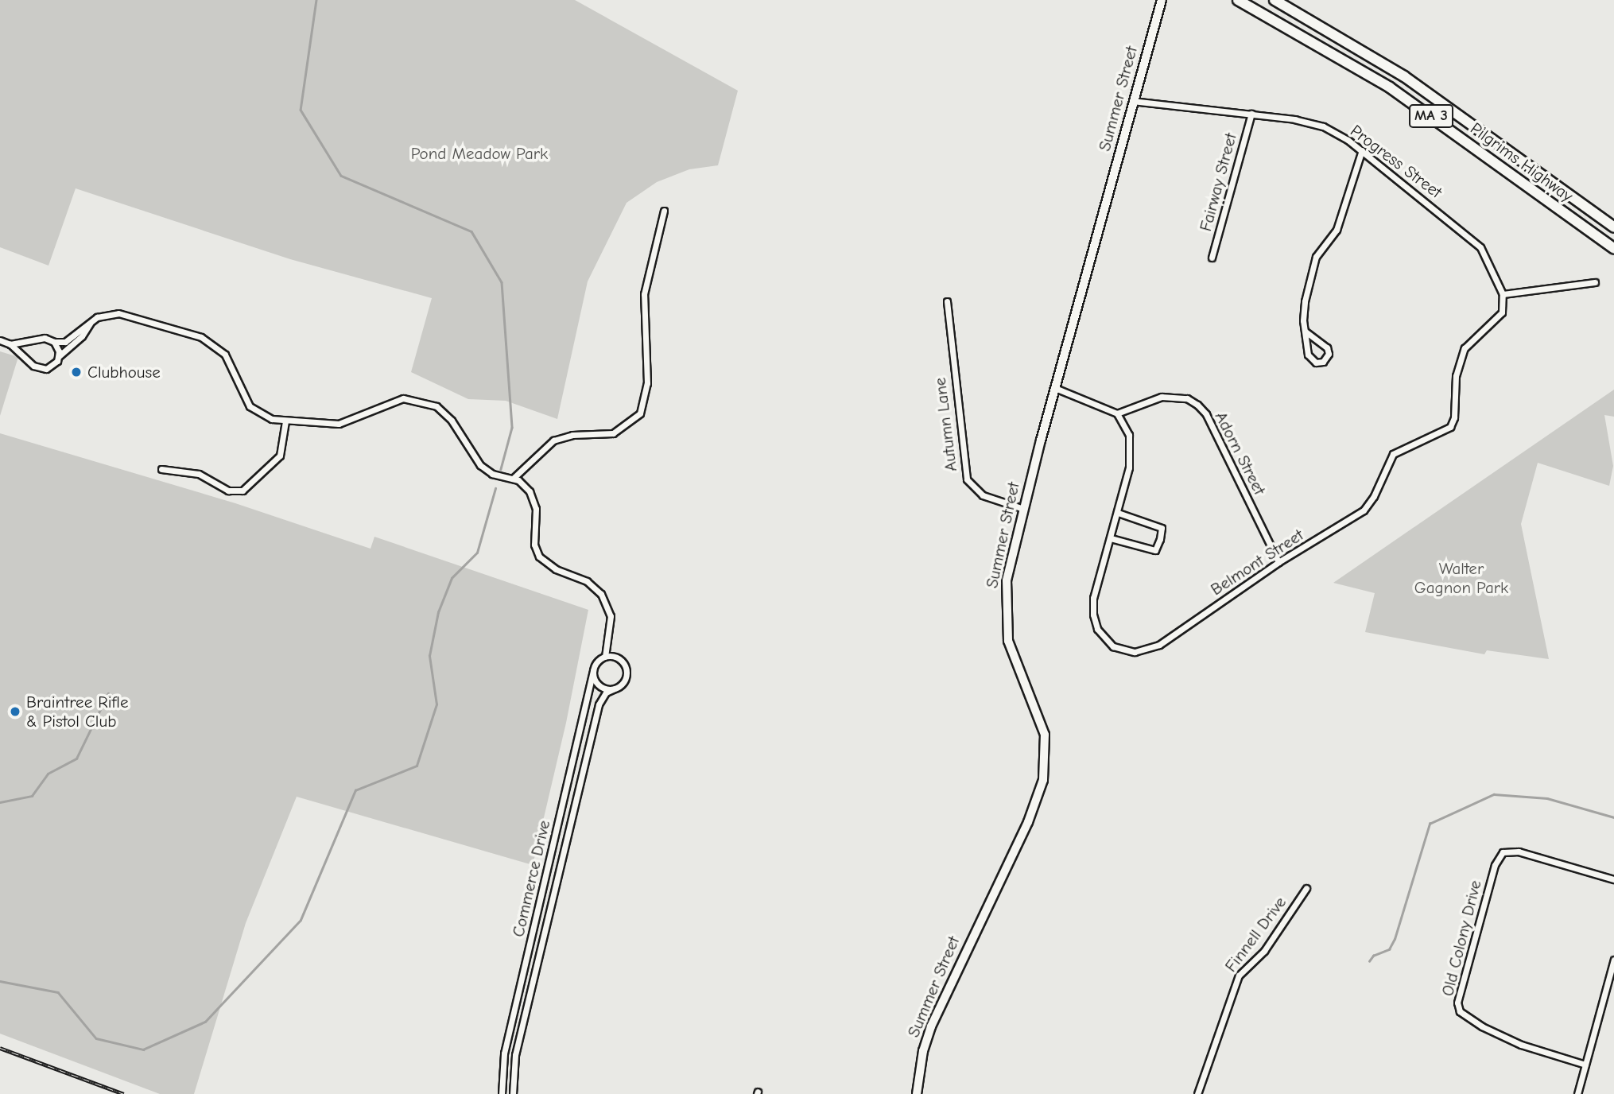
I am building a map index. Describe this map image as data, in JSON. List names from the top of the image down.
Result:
{
  "streets": {
    "highway": ["MA 3", "Pilgrims Highway"],
    "street": [
      "Summer Street",
      "Progress Street",
      "Fairway Street",
      "Autumn Lane",
      "Adorn Street",
      "Belmont Street",
      "Commerce Drive",
      "Finnell Drive",
      "Old Colony Drive"
    ]
  },
  "crossings": [
    ["Summer Street", "Progress Street"],
    ["Summer Street", "Autumn Lane"],
    ["Progress Street", "Fairway Street"],
    ["Progress Street", "Belmont Street"],
    ["Adorn Street", "Belmont Street"]
  ],
  "parks": ["Pond Meadow Park", "Walter Gagnon Park"],
  "places": ["Clubhouse", "Braintree Rifle & Pistol Club"]
}
